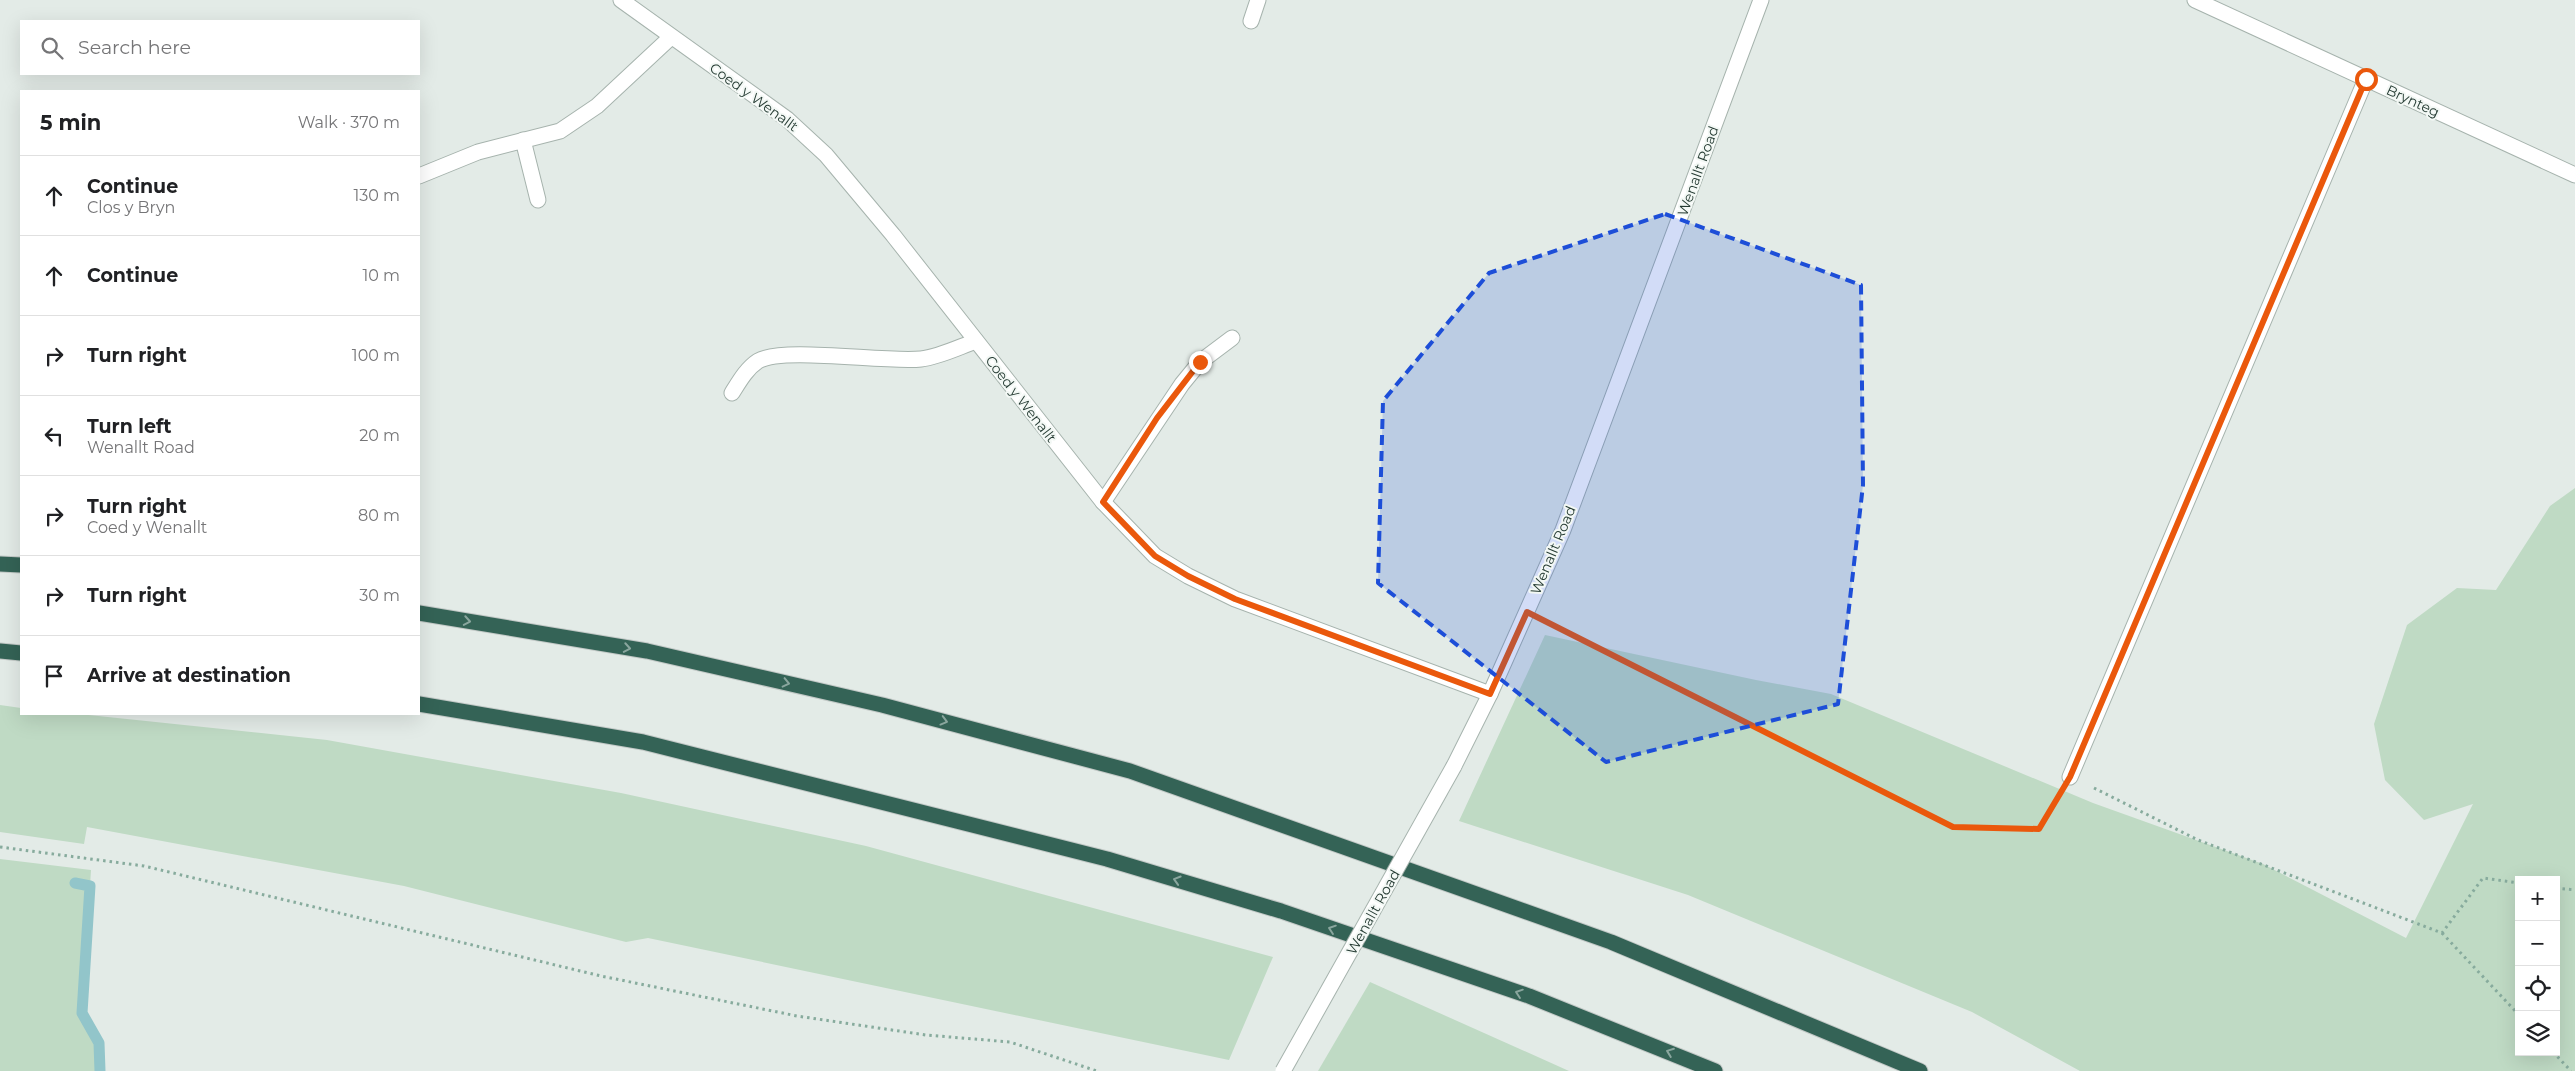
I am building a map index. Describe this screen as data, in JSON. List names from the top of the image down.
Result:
{
  "streets": {
    "street": ["Coed y Wenallt", "Brynteg", "Wenallt Road"]
  },
  "crossings": [
    ["Coed y Wenallt", "Wenallt Road"]
  ],
  "page": {
    "search": "Search here",
    "heading": ["5 min", "Walk · 370 m"],
    "list": [
      ["Continue", "Clos y Bryn", "130 m"],
      ["Continue", "10 m"],
      ["Turn right", "100 m"],
      ["Turn left", "Wenallt Road", "20 m"],
      ["Turn right", "Coed y Wenallt", "80 m"],
      ["Turn right", "30 m"],
      "Arrive at destination"
    ],
    "map_buttons": ["+", "−"]
  }
}
